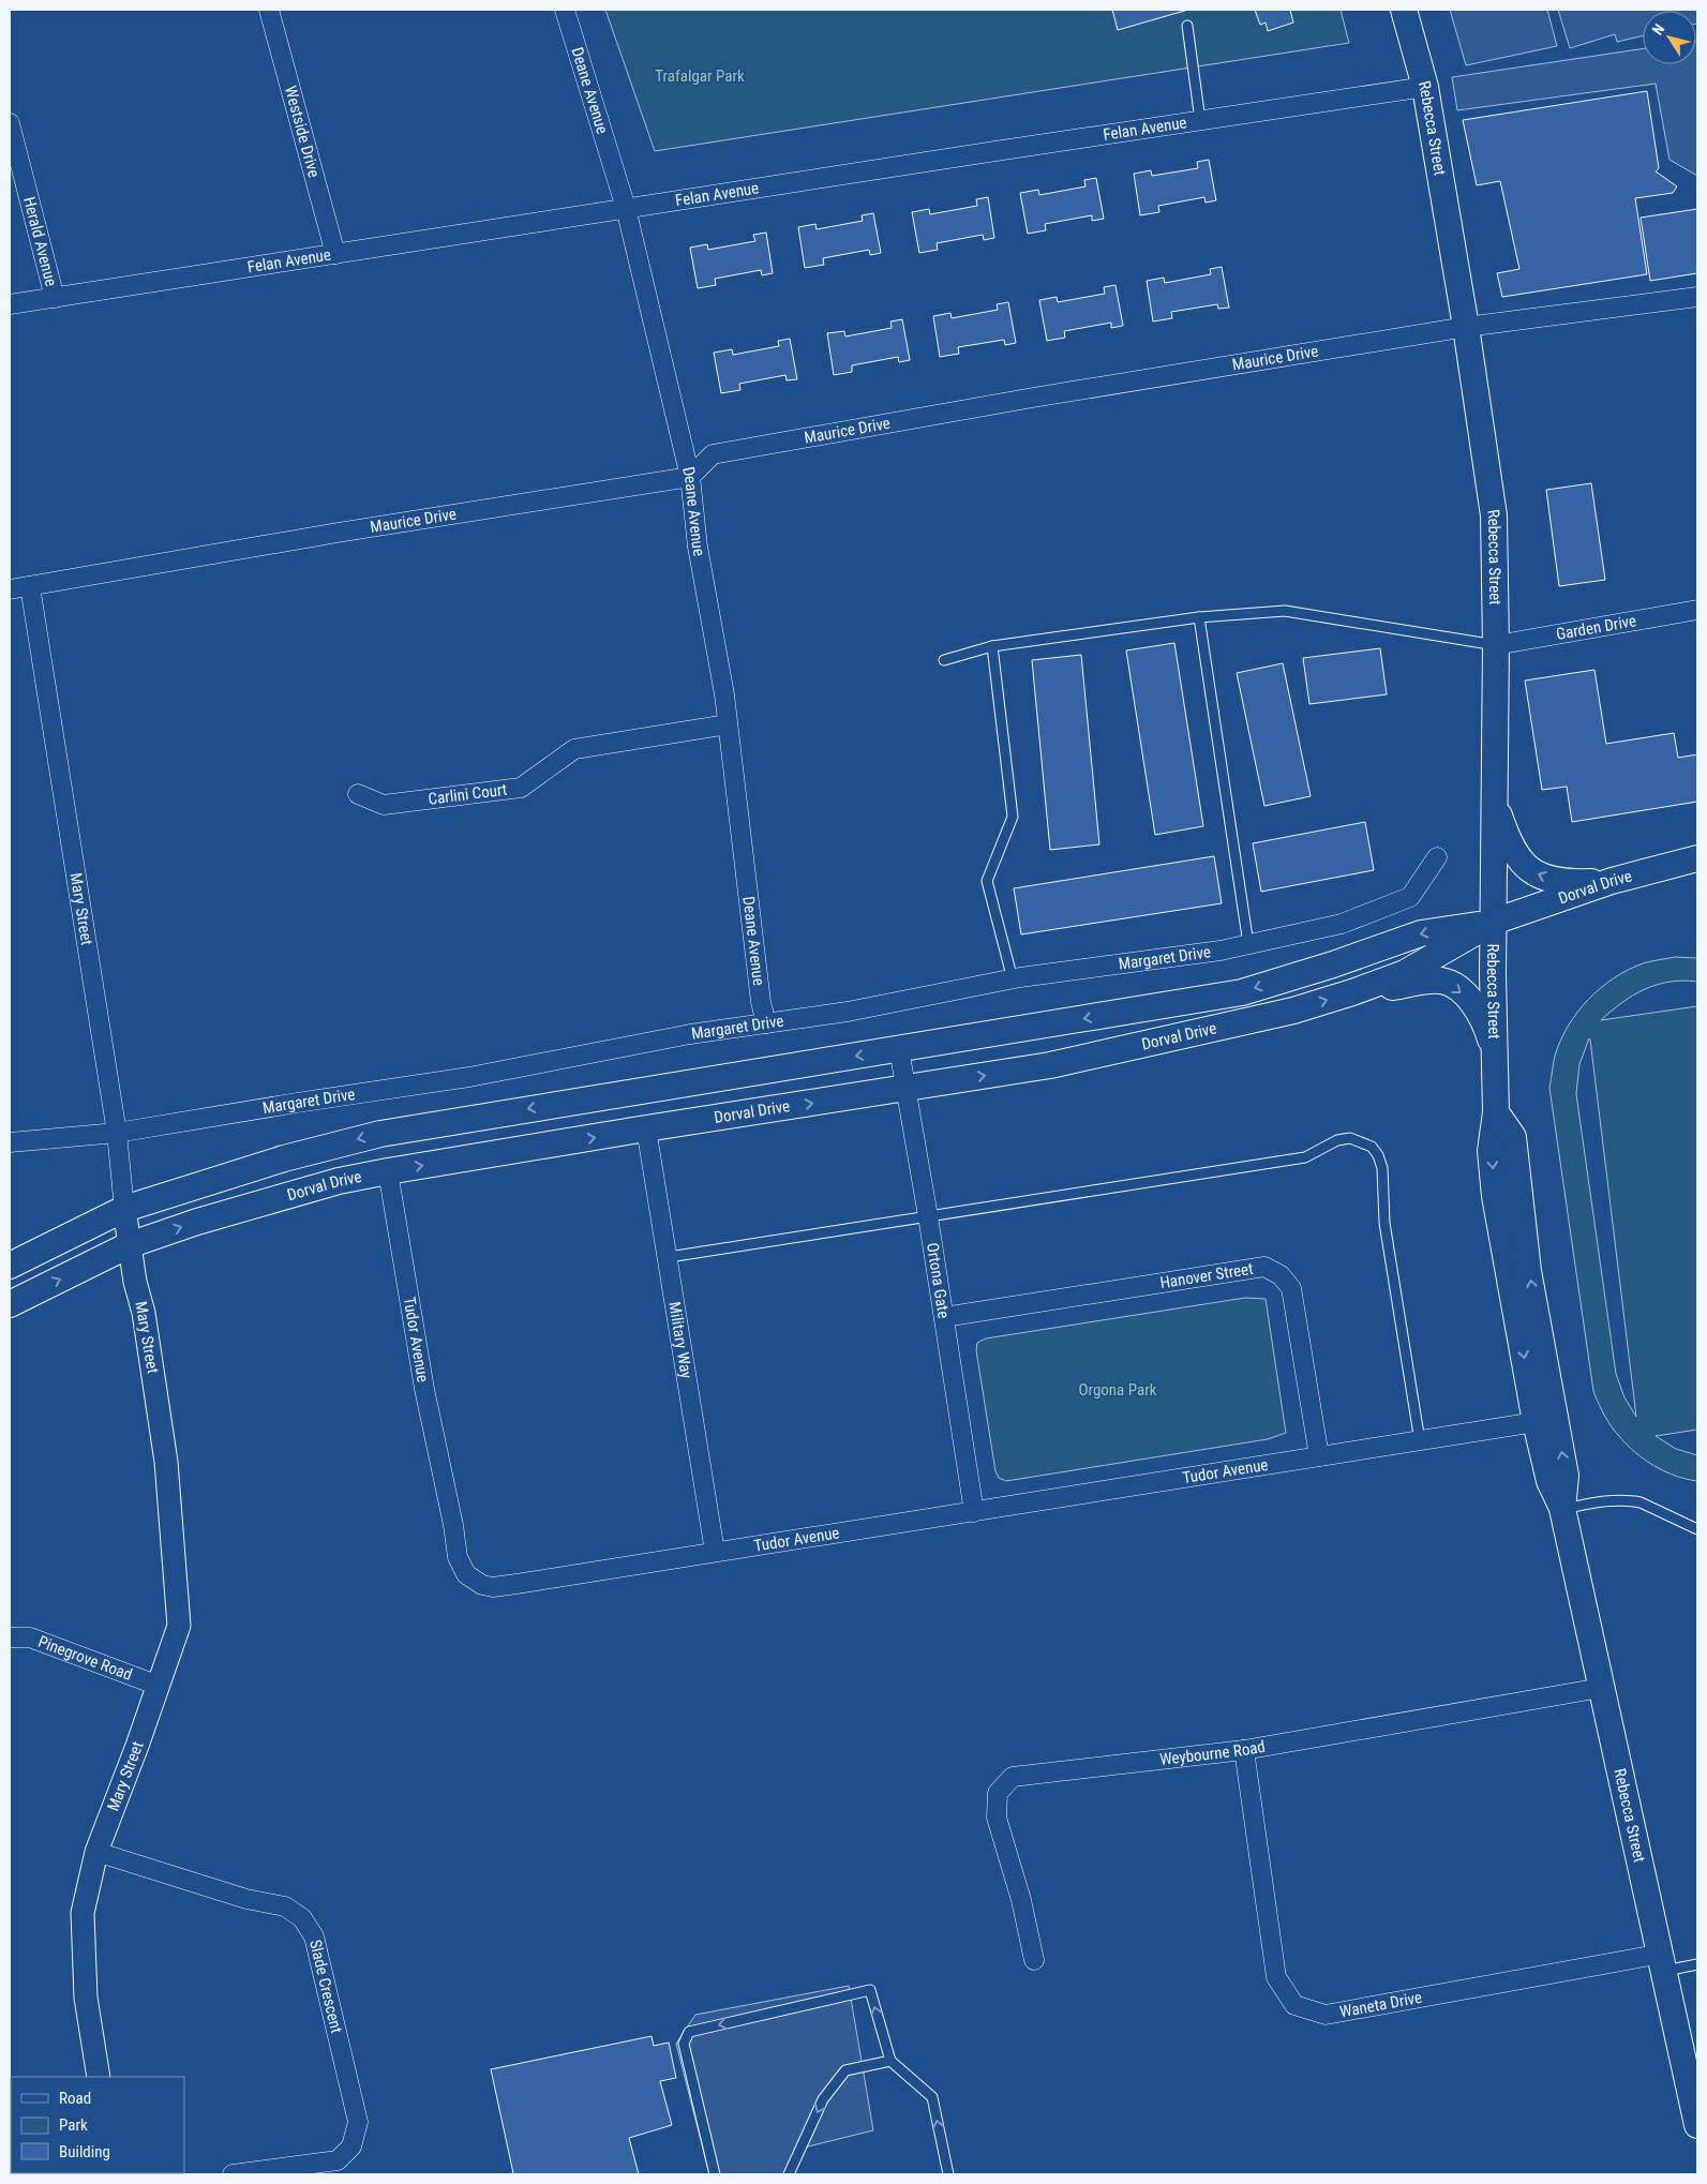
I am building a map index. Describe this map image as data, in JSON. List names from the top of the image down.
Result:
{
  "streets": {
    "main road": ["Rebecca Street", "Dorval Drive"],
    "street": [
      "Deane Avenue",
      "Felan Avenue",
      "Westside Drive",
      "Herald Avenue",
      "Maurice Drive",
      "Garden Drive",
      "Carlini Court",
      "Mary Street",
      "Margaret Drive",
      "Hanover Street",
      "Ortona Gate",
      "Tudor Avenue",
      "Military Way",
      "Pinegrove Road",
      "Weybourne Road",
      "Slade Crescent",
      "Waneta Drive"
    ]
  },
  "crossings": [
    ["Deane Avenue", "Felan Avenue"],
    ["Deane Avenue", "Maurice Drive"],
    ["Deane Avenue", "Carlini Court"],
    ["Deane Avenue", "Margaret Drive"],
    ["Felan Avenue", "Rebecca Street"],
    ["Felan Avenue", "Westside Drive"],
    ["Felan Avenue", "Herald Avenue"],
    ["Rebecca Street", "Maurice Drive"],
    ["Rebecca Street", "Garden Drive"],
    ["Rebecca Street", "Dorval Drive"],
    ["Rebecca Street", "Tudor Avenue"],
    ["Rebecca Street", "Weybourne Road"],
    ["Rebecca Street", "Waneta Drive"],
    ["Maurice Drive", "Mary Street"],
    ["Dorval Drive", "Mary Street"],
    ["Dorval Drive", "Ortona Gate"],
    ["Dorval Drive", "Tudor Avenue"],
    ["Dorval Drive", "Military Way"],
    ["Mary Street", "Margaret Drive"],
    ["Mary Street", "Pinegrove Road"],
    ["Mary Street", "Slade Crescent"],
    ["Hanover Street", "Ortona Gate"],
    ["Hanover Street", "Tudor Avenue"],
    ["Ortona Gate", "Tudor Avenue"],
    ["Tudor Avenue", "Military Way"],
    ["Weybourne Road", "Waneta Drive"]
  ],
  "parks": ["Trafalgar Park", "Orgona Park"],
  "legend": ["Road", "Park", "Building"],
  "north": "top left"
}
